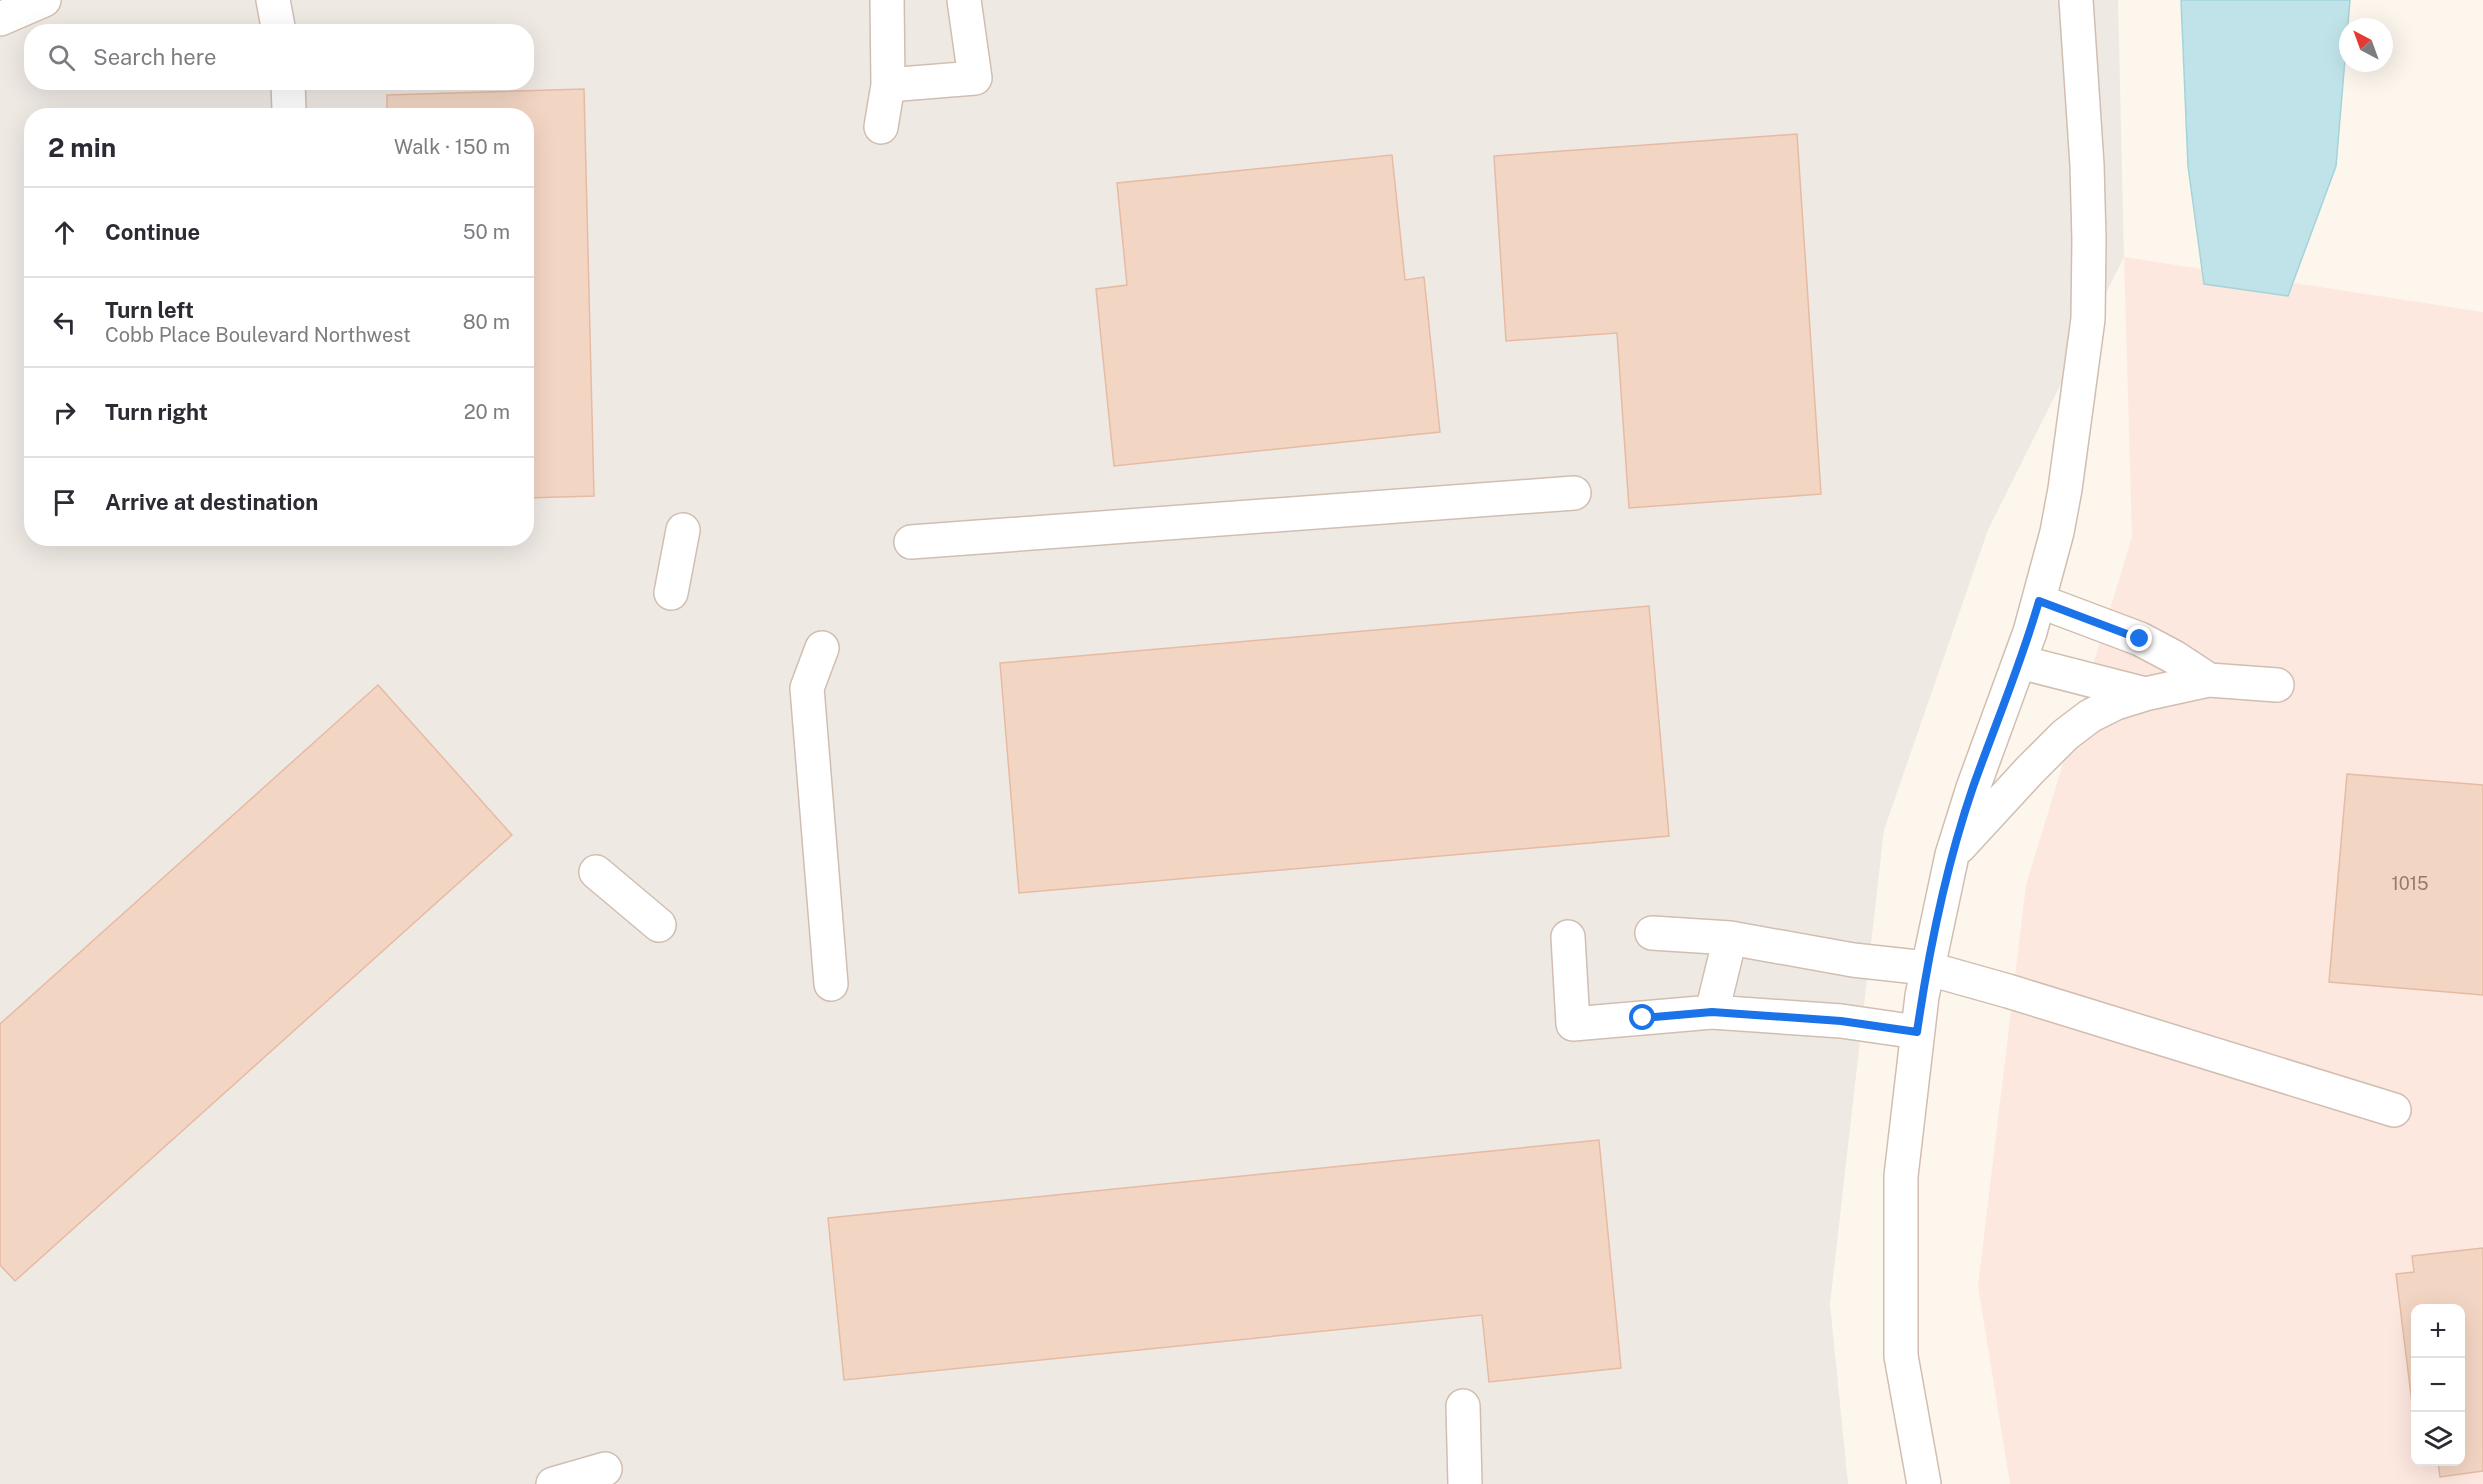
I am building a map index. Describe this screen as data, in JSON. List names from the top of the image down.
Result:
{
  "house_numbers": ["1015"],
  "north": "top left",
  "page": {
    "search": "Search here",
    "heading": ["2 min", "Walk · 150 m"],
    "list": [
      ["Continue", "50 m"],
      ["Turn left", "Cobb Place Boulevard Northwest", "80 m"],
      ["Turn right", "20 m"],
      "Arrive at destination"
    ],
    "map_buttons": ["+", "−"]
  }
}
